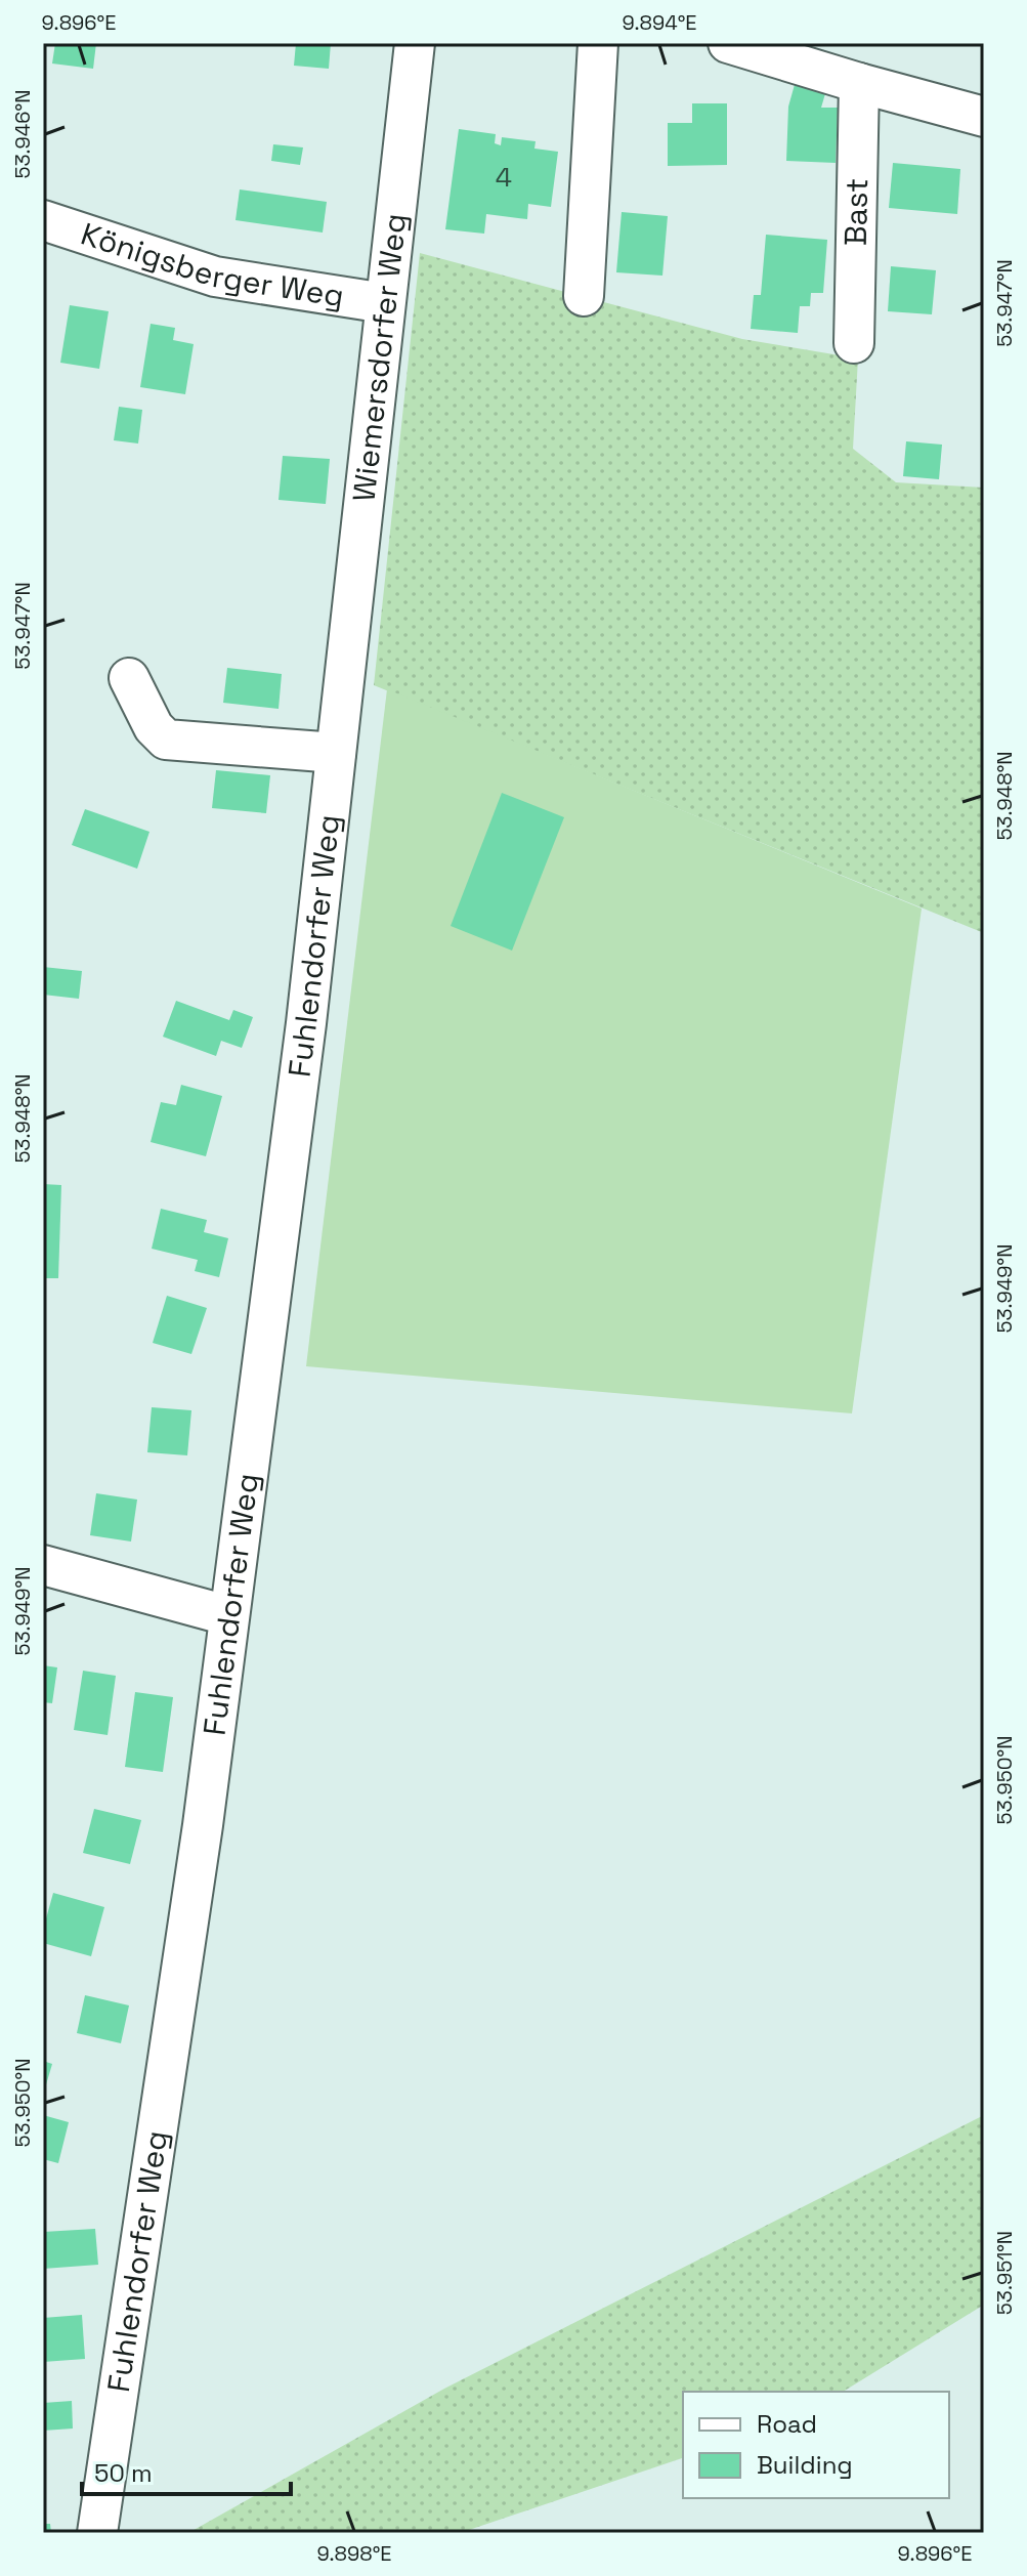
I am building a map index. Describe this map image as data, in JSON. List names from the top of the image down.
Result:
{
  "streets": {
    "street": [
      "Bast",
      "Königsberger Weg",
      "Wiemersdorfer Weg",
      "Fuhlendorfer Weg"
    ]
  },
  "crossings": [
    ["Königsberger Weg", "Wiemersdorfer Weg"],
    ["Wiemersdorfer Weg", "Fuhlendorfer Weg"]
  ],
  "house_numbers": ["4"],
  "legend": ["Road", "Building"],
  "scale_bar": "50 m",
  "coordinates": [
    "9.896°E",
    "9.894°E",
    "53.946°N",
    "53.947°N",
    "53.948°N",
    "53.949°N",
    "53.950°N",
    "53.951°N",
    "9.898°E"
  ]
}
